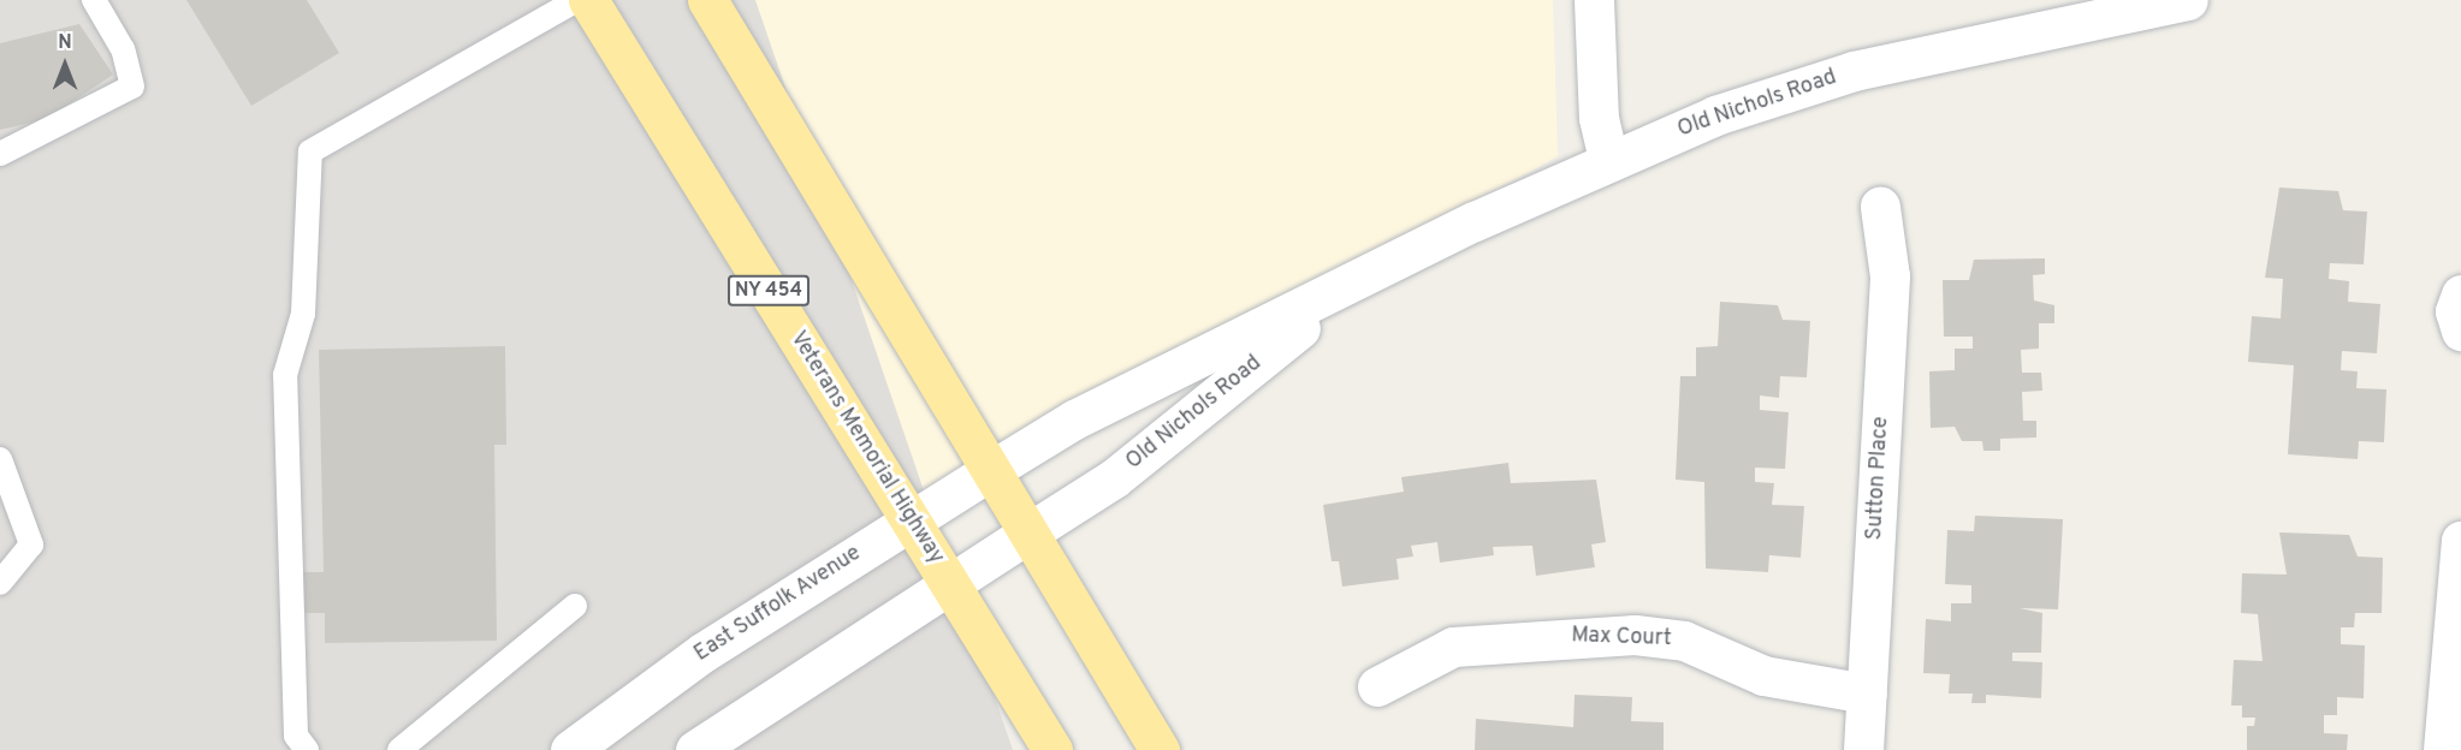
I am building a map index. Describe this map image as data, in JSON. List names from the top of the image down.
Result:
{
  "streets": {
    "highway": ["NY 454", "Veterans Memorial Highway"],
    "street": [
      "Old Nichols Road",
      "Sutton Place",
      "East Suffolk Avenue",
      "Max Court"
    ]
  },
  "crossings": [
    ["Old Nichols Road", "East Suffolk Avenue"],
    ["Veterans Memorial Highway", "East Suffolk Avenue"],
    ["Sutton Place", "Max Court"]
  ],
  "north": "top"
}
